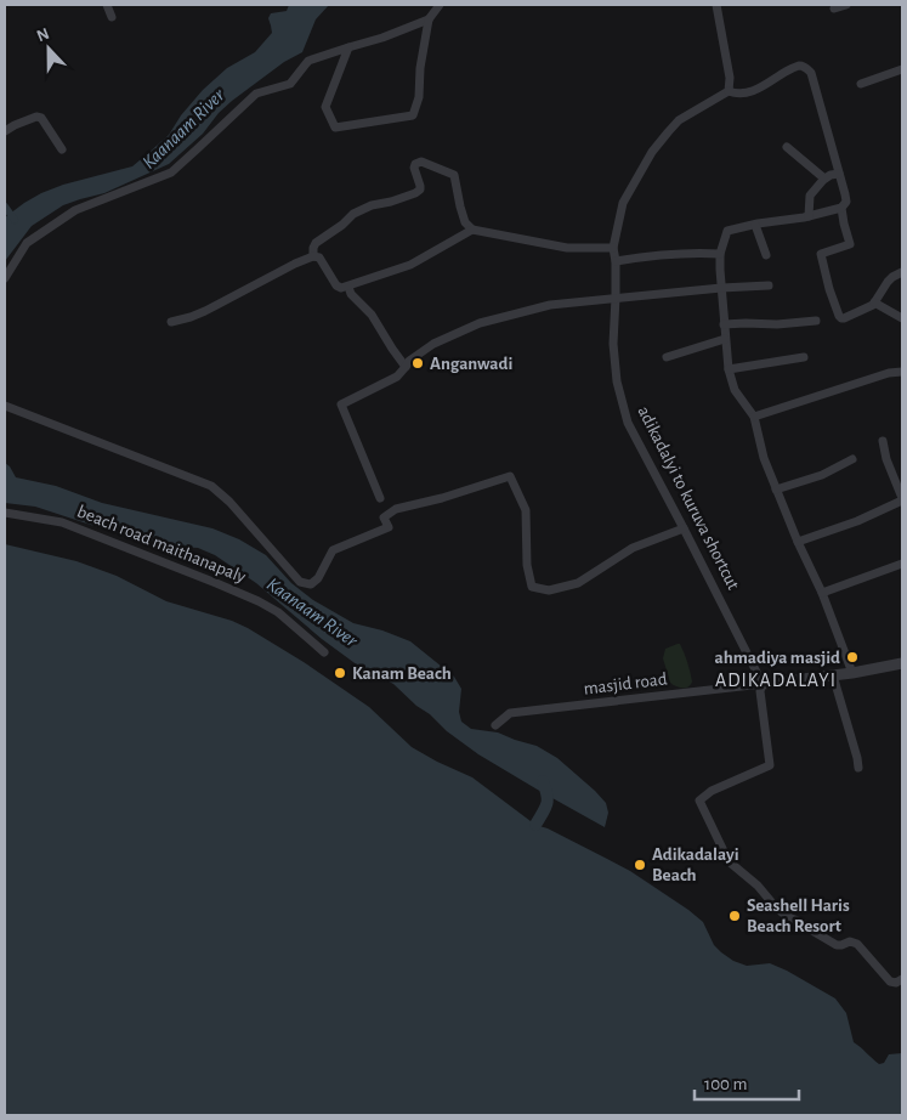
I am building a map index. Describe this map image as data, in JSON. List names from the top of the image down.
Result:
{
  "streets": {
    "street": ["adikadalyi to kuruva shortcut", "beach road maithanapaly", "masjid road"]
  },
  "crossings": [
    ["adikadalyi to kuruva shortcut", "masjid road"]
  ],
  "districts": ["ADIKADALAYI"],
  "water": ["Kaanaam River"],
  "places": [
    "Anganwadi",
    "ahmadiya masjid",
    "Kanam Beach",
    "Adikadalayi Beach",
    "Seashell Haris Beach Resort"
  ],
  "scale_bar": "100 m",
  "north": "top"
}
